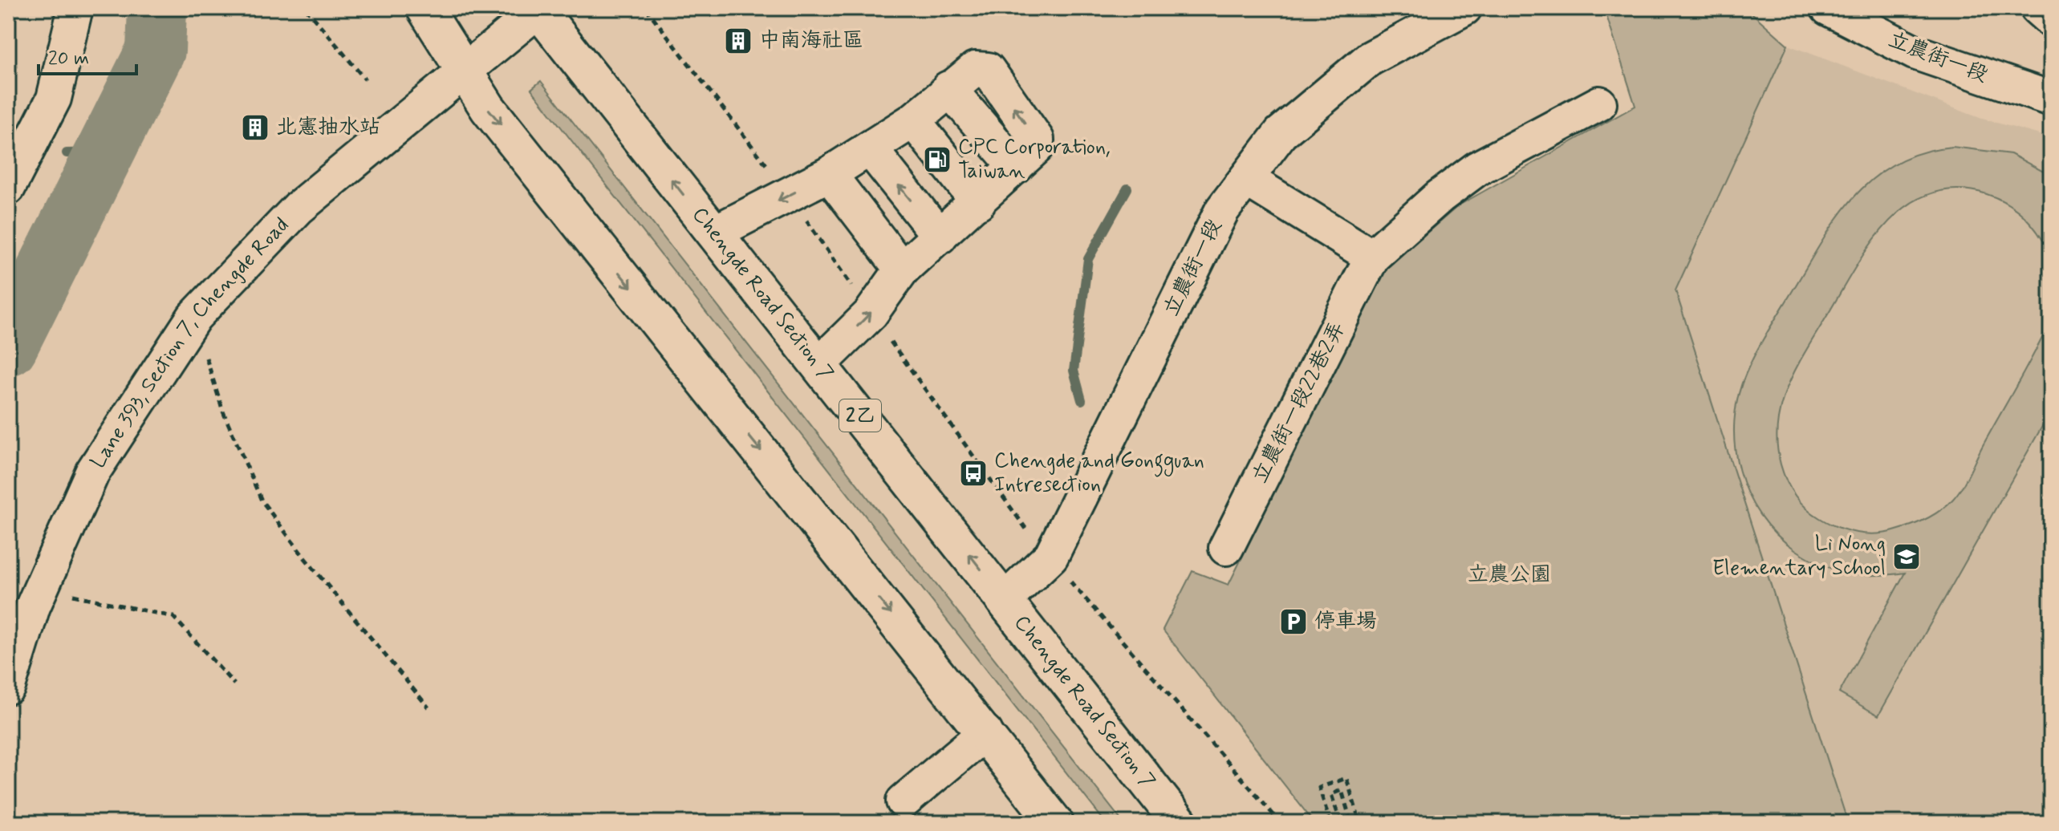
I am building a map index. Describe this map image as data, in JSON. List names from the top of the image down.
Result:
{
  "streets": {
    "main road": ["Chengde Road Section 7", "2乙"],
    "street": ["立農街一段", "Lane 393, Section 7, Chengde Road", "立農街一段22巷2弄"]
  },
  "crossings": [
    ["立農街一段", "Chengde Road Section 7"],
    ["Chengde Road Section 7", "Lane 393, Section 7, Chengde Road"]
  ],
  "parks": ["立農公園"],
  "places": {
    "building": ["中南海社區", "北憲抽水站"],
    "fuel station": ["CPC Corporation, Taiwan"],
    "bus stop": ["Chengde and Gongguan Intresection"],
    "school or university": ["Li Nong Elementary School"],
    "parking": ["停車場"]
  },
  "scale_bar": "20 m"
}
